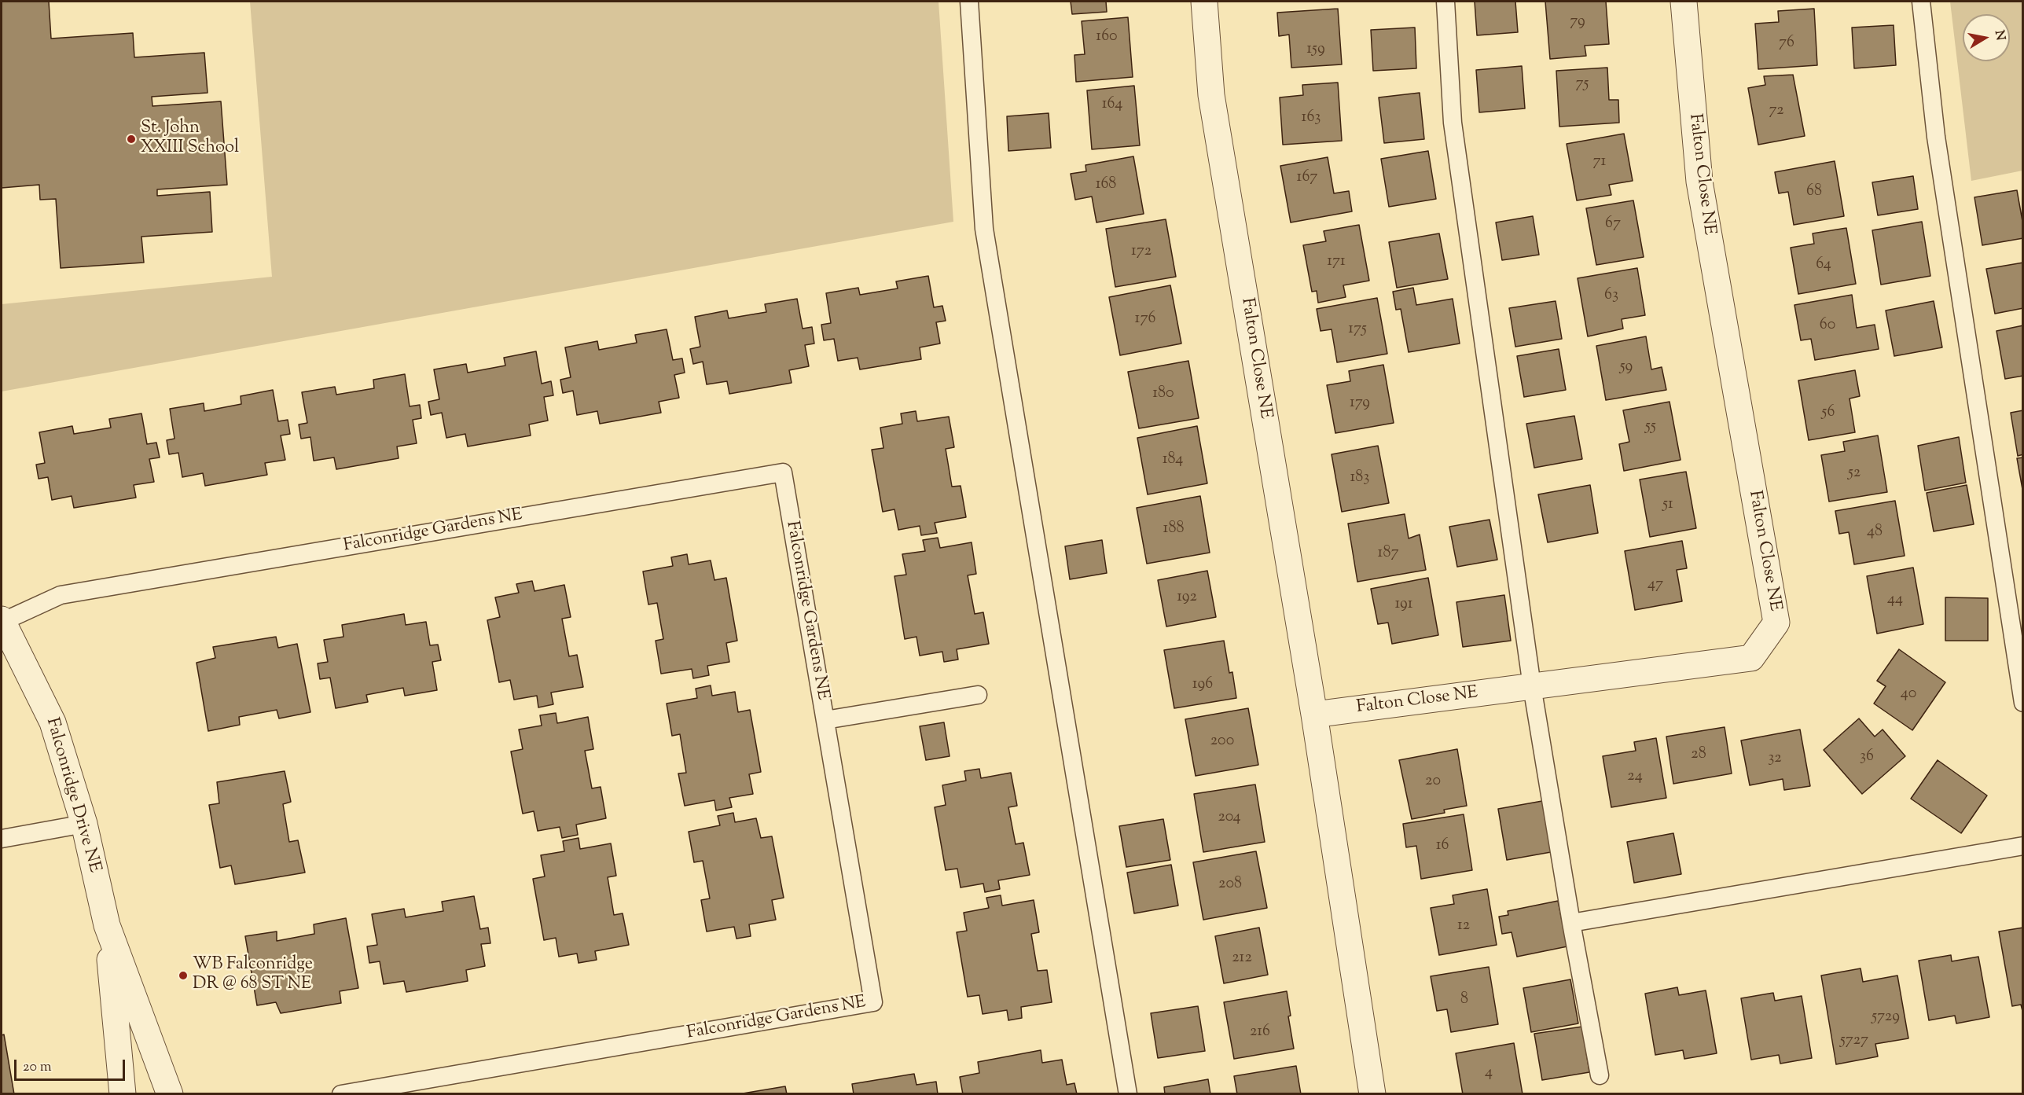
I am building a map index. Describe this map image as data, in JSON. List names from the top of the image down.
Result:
{
  "streets": {
    "street": ["Falton Close NE", "Falconridge Drive NE"],
    "lane": ["Falconridge Gardens NE"]
  },
  "crossings": [
    ["Falconridge Gardens NE", "Falconridge Drive NE"]
  ],
  "places": ["St. John XXIII School", "WB Falconridge DR @ 68 ST NE"],
  "house_numbers": [
    "79",
    "160",
    "76",
    "159",
    "75",
    "164",
    "72",
    "163",
    "71",
    "167",
    "168",
    "68",
    "67",
    "172",
    "171",
    "64",
    "63",
    "176",
    "60",
    "175",
    "59",
    "180",
    "179",
    "56",
    "55",
    "184",
    "52",
    "183",
    "51",
    "188",
    "48",
    "187",
    "47",
    "192",
    "44",
    "191",
    "196",
    "40",
    "200",
    "28",
    "36",
    "32",
    "24",
    "20",
    "204",
    "16",
    "208",
    "12",
    "212",
    "8",
    "5729",
    "216",
    "5727",
    "4"
  ],
  "scale_bar": "20 m",
  "north": "right"
}
